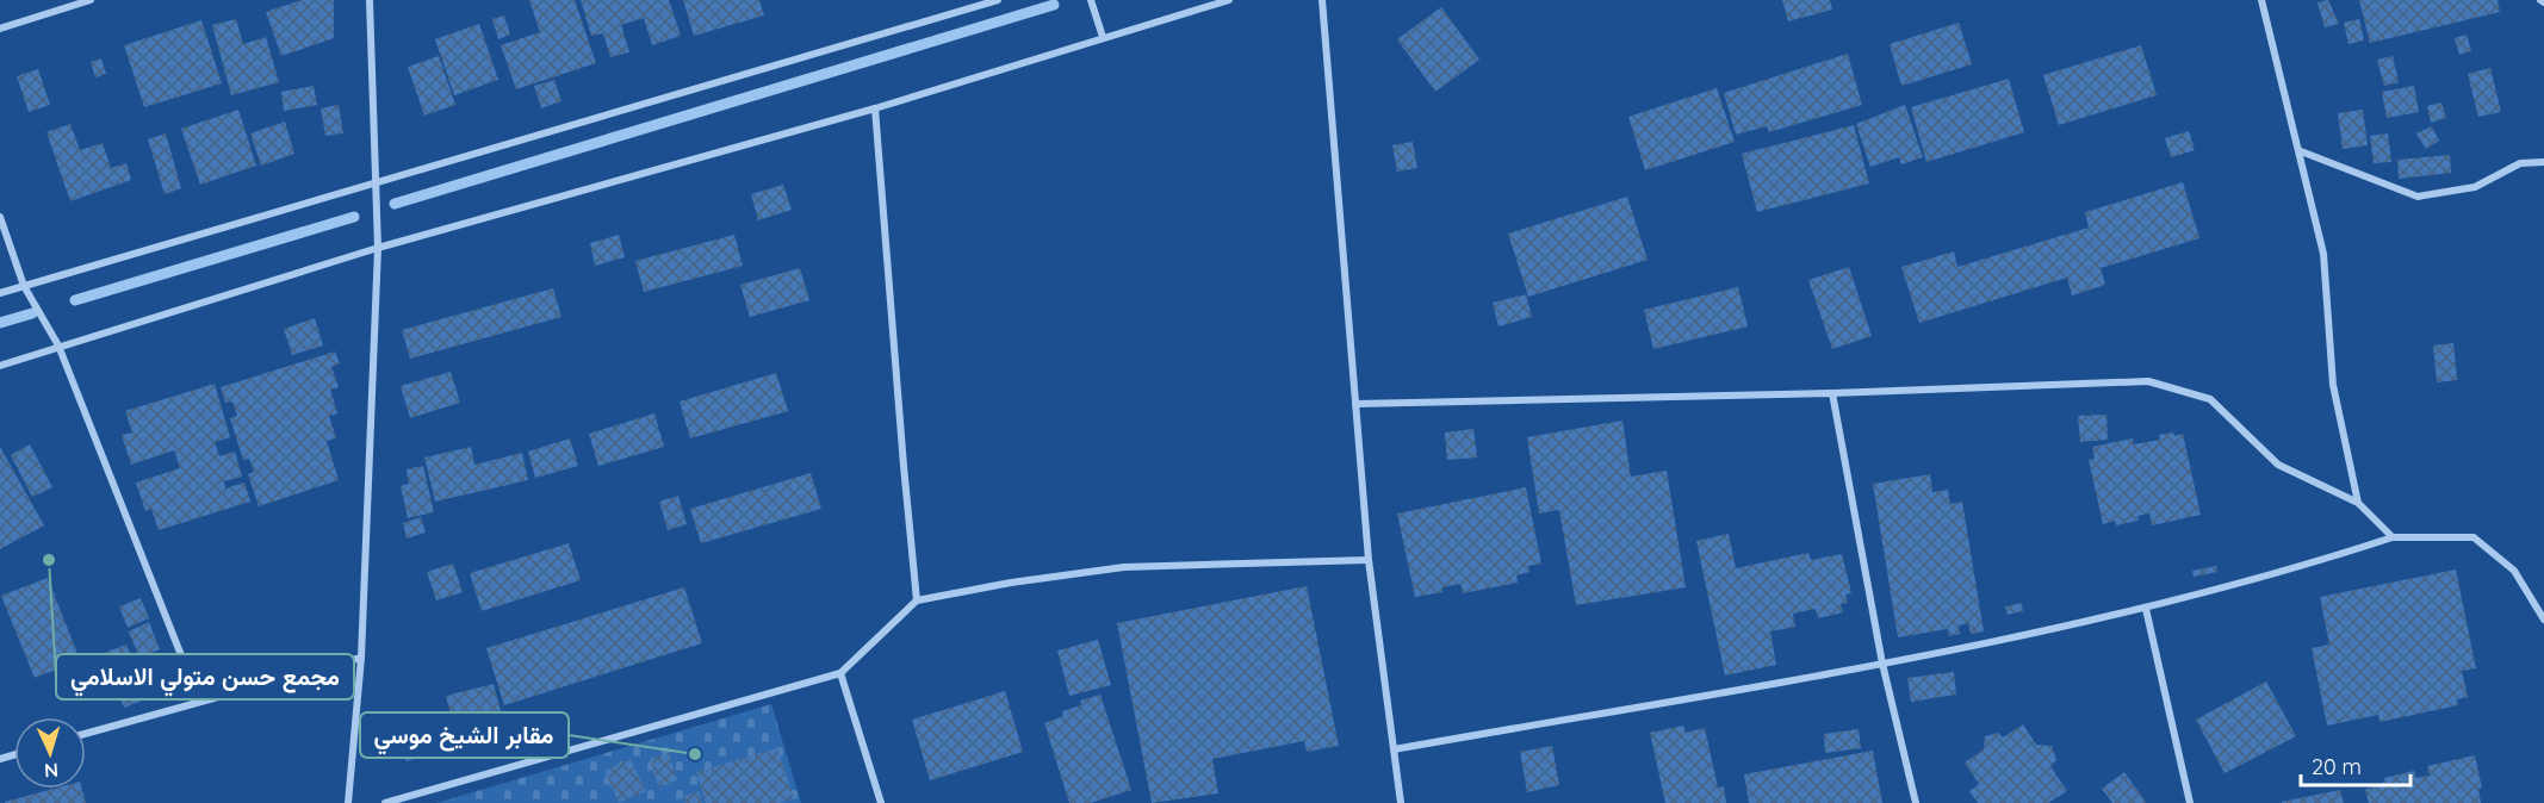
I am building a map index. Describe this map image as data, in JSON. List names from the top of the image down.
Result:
{
  "places": ["مجمع حسن متولي الاسلامي", "مقابر الشيخ موسي"],
  "scale_bar": "20 m",
  "north": "bottom"
}
